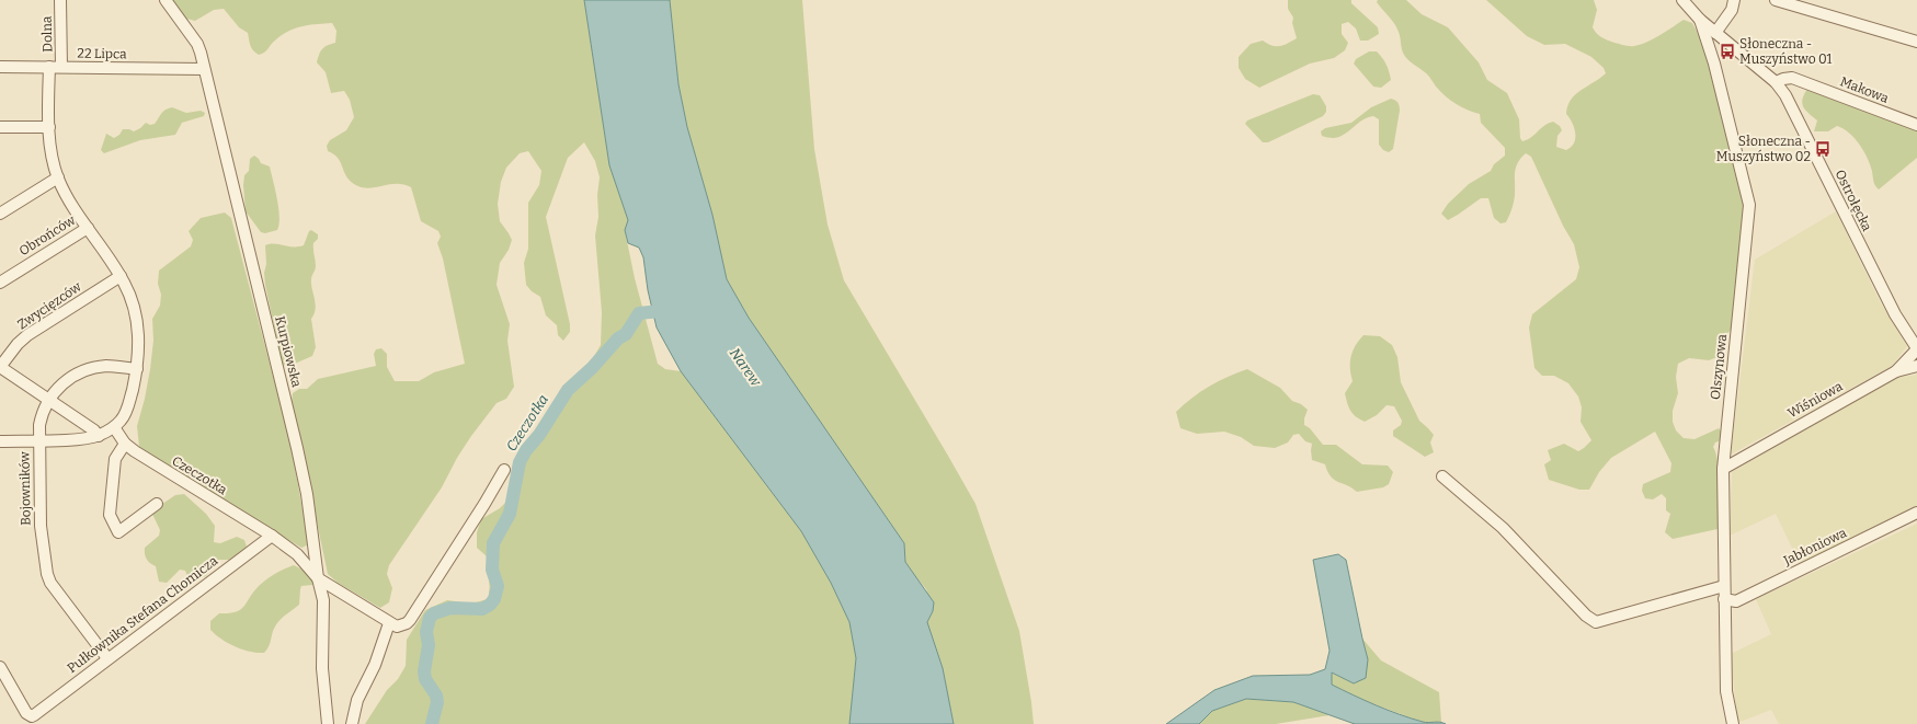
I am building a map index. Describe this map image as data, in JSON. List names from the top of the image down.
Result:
{
  "streets": {
    "street": [
      "Dolna",
      "22 Lipca",
      "Makowa",
      "Ostrołęcka",
      "Obrońców",
      "Zwycięzców",
      "Kurpiowska",
      "Olszynowa",
      "Wiśniowa",
      "Czeczotka",
      "Bojowników",
      "Jabłoniowa",
      "Pułkownika Stefana Chomicza"
    ]
  },
  "crossings": [
    ["Dolna", "22 Lipca"],
    ["22 Lipca", "Kurpiowska"],
    ["Makowa", "Ostrołęcka"],
    ["Ostrołęcka", "Olszynowa"],
    ["Ostrołęcka", "Wiśniowa"],
    ["Kurpiowska", "Czeczotka"],
    ["Olszynowa", "Wiśniowa"],
    ["Olszynowa", "Jabłoniowa"],
    ["Czeczotka", "Pułkownika Stefana Chomicza"],
    ["Bojowników", "Pułkownika Stefana Chomicza"]
  ],
  "water": ["Narew", "Czeczotka"],
  "places": {
    "bus stop": ["Słoneczna - Muszyństwo 01", "Słoneczna - Muszyństwo 02"]
  }
}
